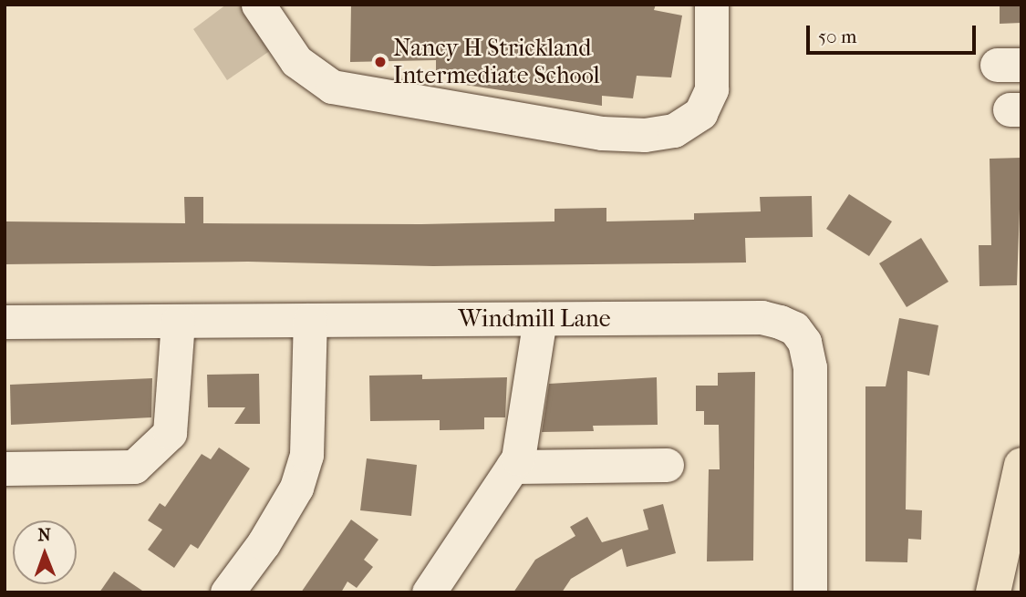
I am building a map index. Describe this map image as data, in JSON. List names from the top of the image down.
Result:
{
  "streets": {
    "street": ["Windmill Lane"]
  },
  "places": ["Nancy H Strickland Intermediate School"],
  "scale_bar": "50 m",
  "north": "top"
}
